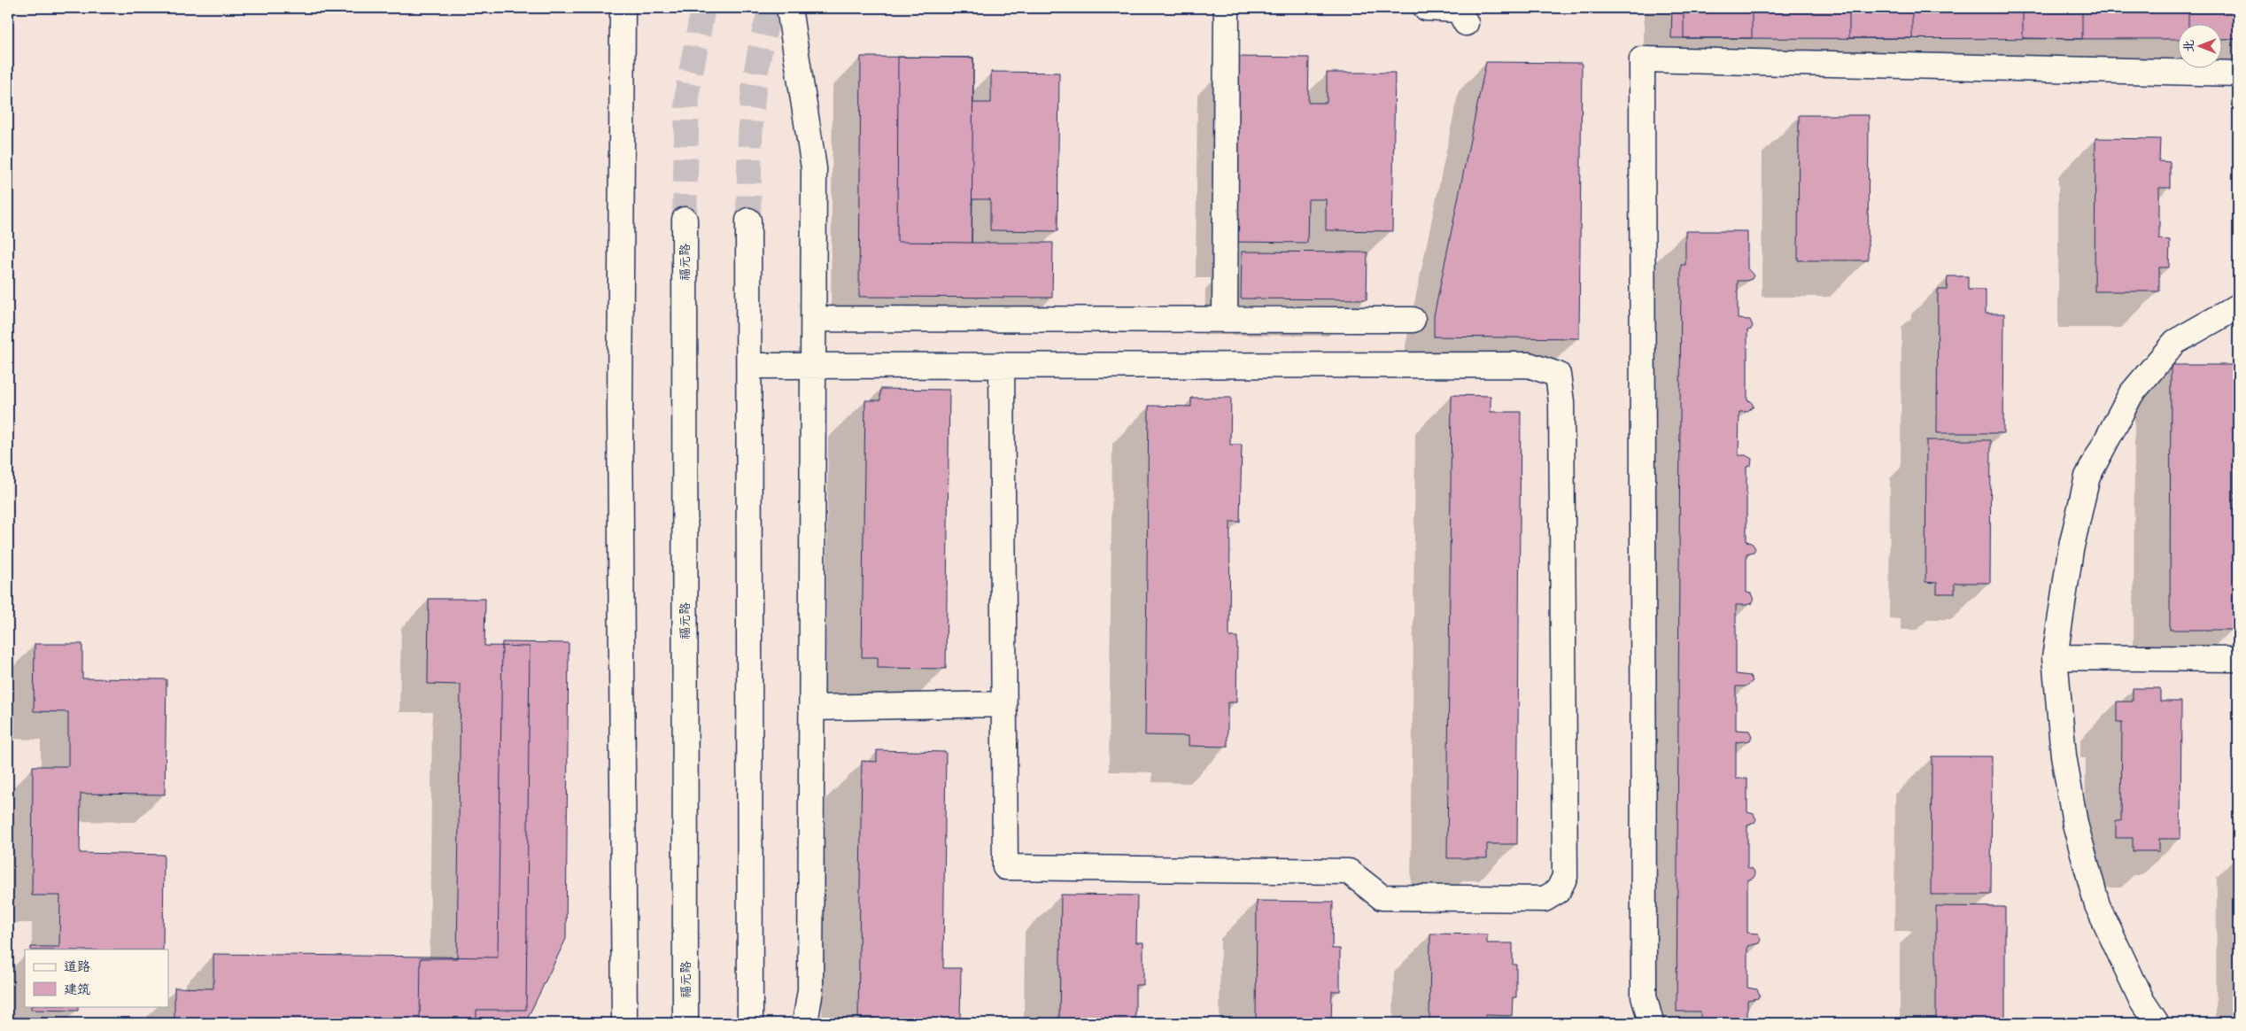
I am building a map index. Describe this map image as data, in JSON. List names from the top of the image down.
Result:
{
  "streets": {
    "street": ["福元路"]
  },
  "legend": ["道路", "建筑"],
  "north": "left"
}
